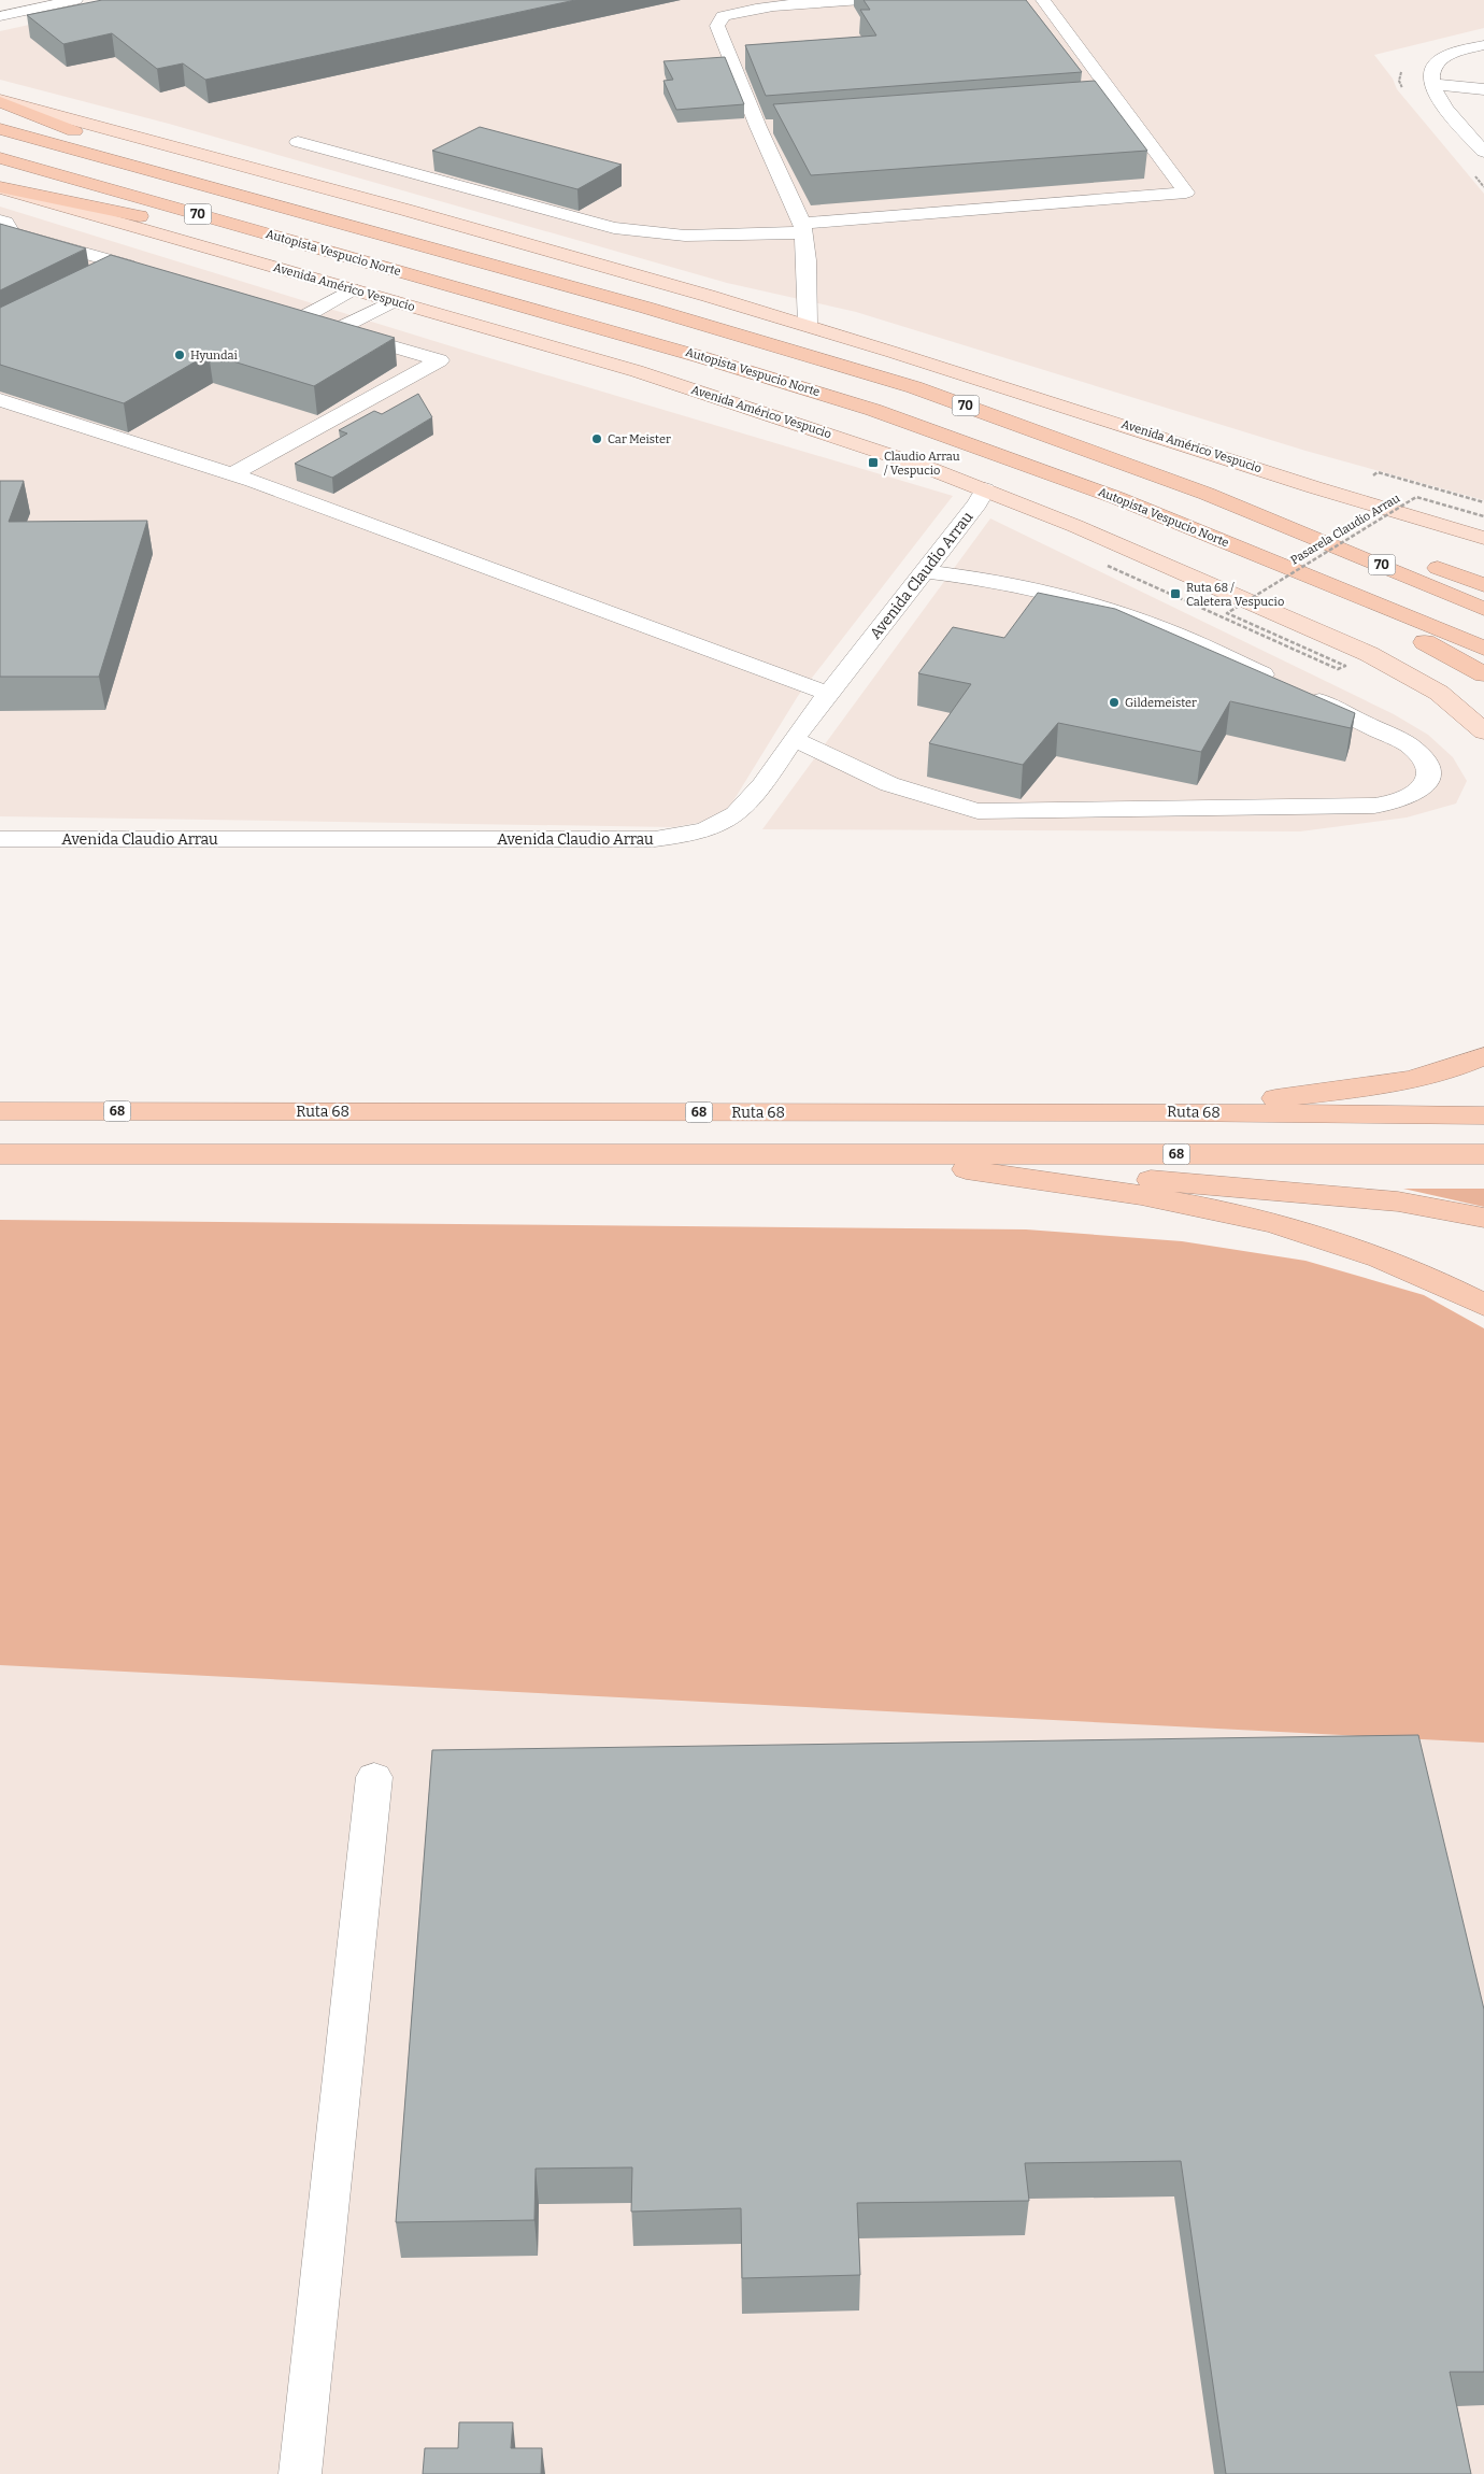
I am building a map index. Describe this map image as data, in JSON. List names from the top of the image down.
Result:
{
  "streets": {
    "highway": [
      "70",
      "Autopista Vespucio Norte",
      "68",
      "Ruta 68"
    ],
    "main road": ["Avenida Américo Vespucio"],
    "street": ["Avenida Claudio Arrau"],
    "path": ["Pasarela Claudio Arrau"]
  },
  "crossings": [
    ["Avenida Américo Vespucio", "Avenida Claudio Arrau"]
  ],
  "places": {
    "other": ["Hyundai", "Car Meister", "Gildemeister"],
    "transit": ["Claudio Arrau / Vespucio", "Ruta 68 / Caletera Vespucio"]
  }
}
